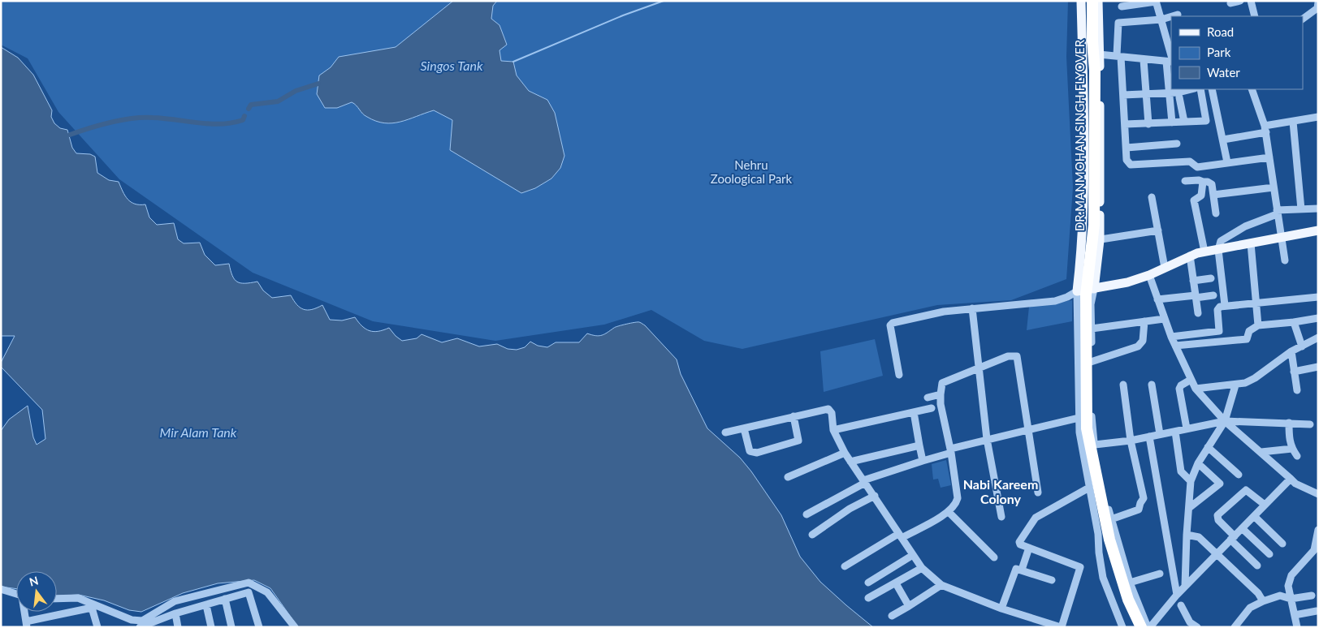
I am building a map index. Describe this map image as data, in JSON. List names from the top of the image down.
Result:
{
  "streets": {
    "highway": ["DR.MANMOHAN SINGH FLYOVER"]
  },
  "districts": ["Nabi Kareem Colony"],
  "water": ["Singos Tank", "Mir Alam Tank"],
  "parks": ["Nehru Zoological Park"],
  "legend": ["Road", "Park", "Water"],
  "north": "top"
}
